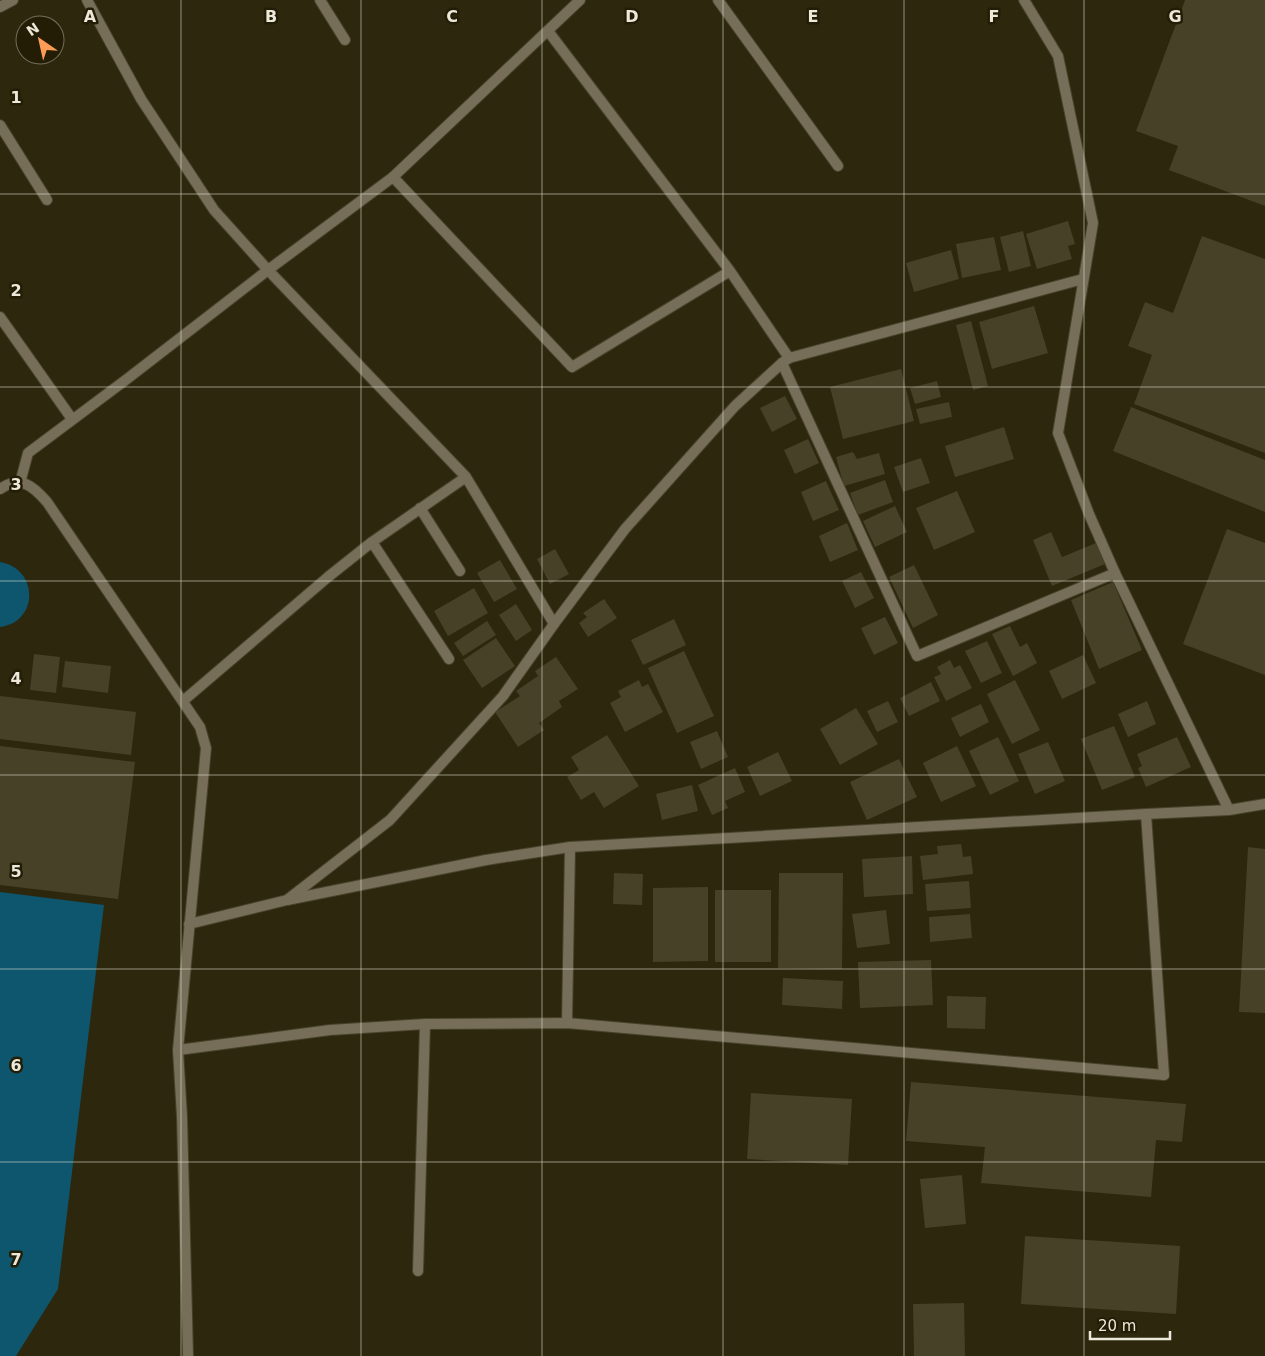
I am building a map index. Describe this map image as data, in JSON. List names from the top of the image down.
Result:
{
  "scale_bar": "20 m",
  "north": "top left",
  "grid": {
    "columns": [
      "A",
      "B",
      "C",
      "D",
      "E",
      "F",
      "G"
    ],
    "rows": [
      "1",
      "2",
      "3",
      "4",
      "5",
      "6",
      "7"
    ]
  }
}
